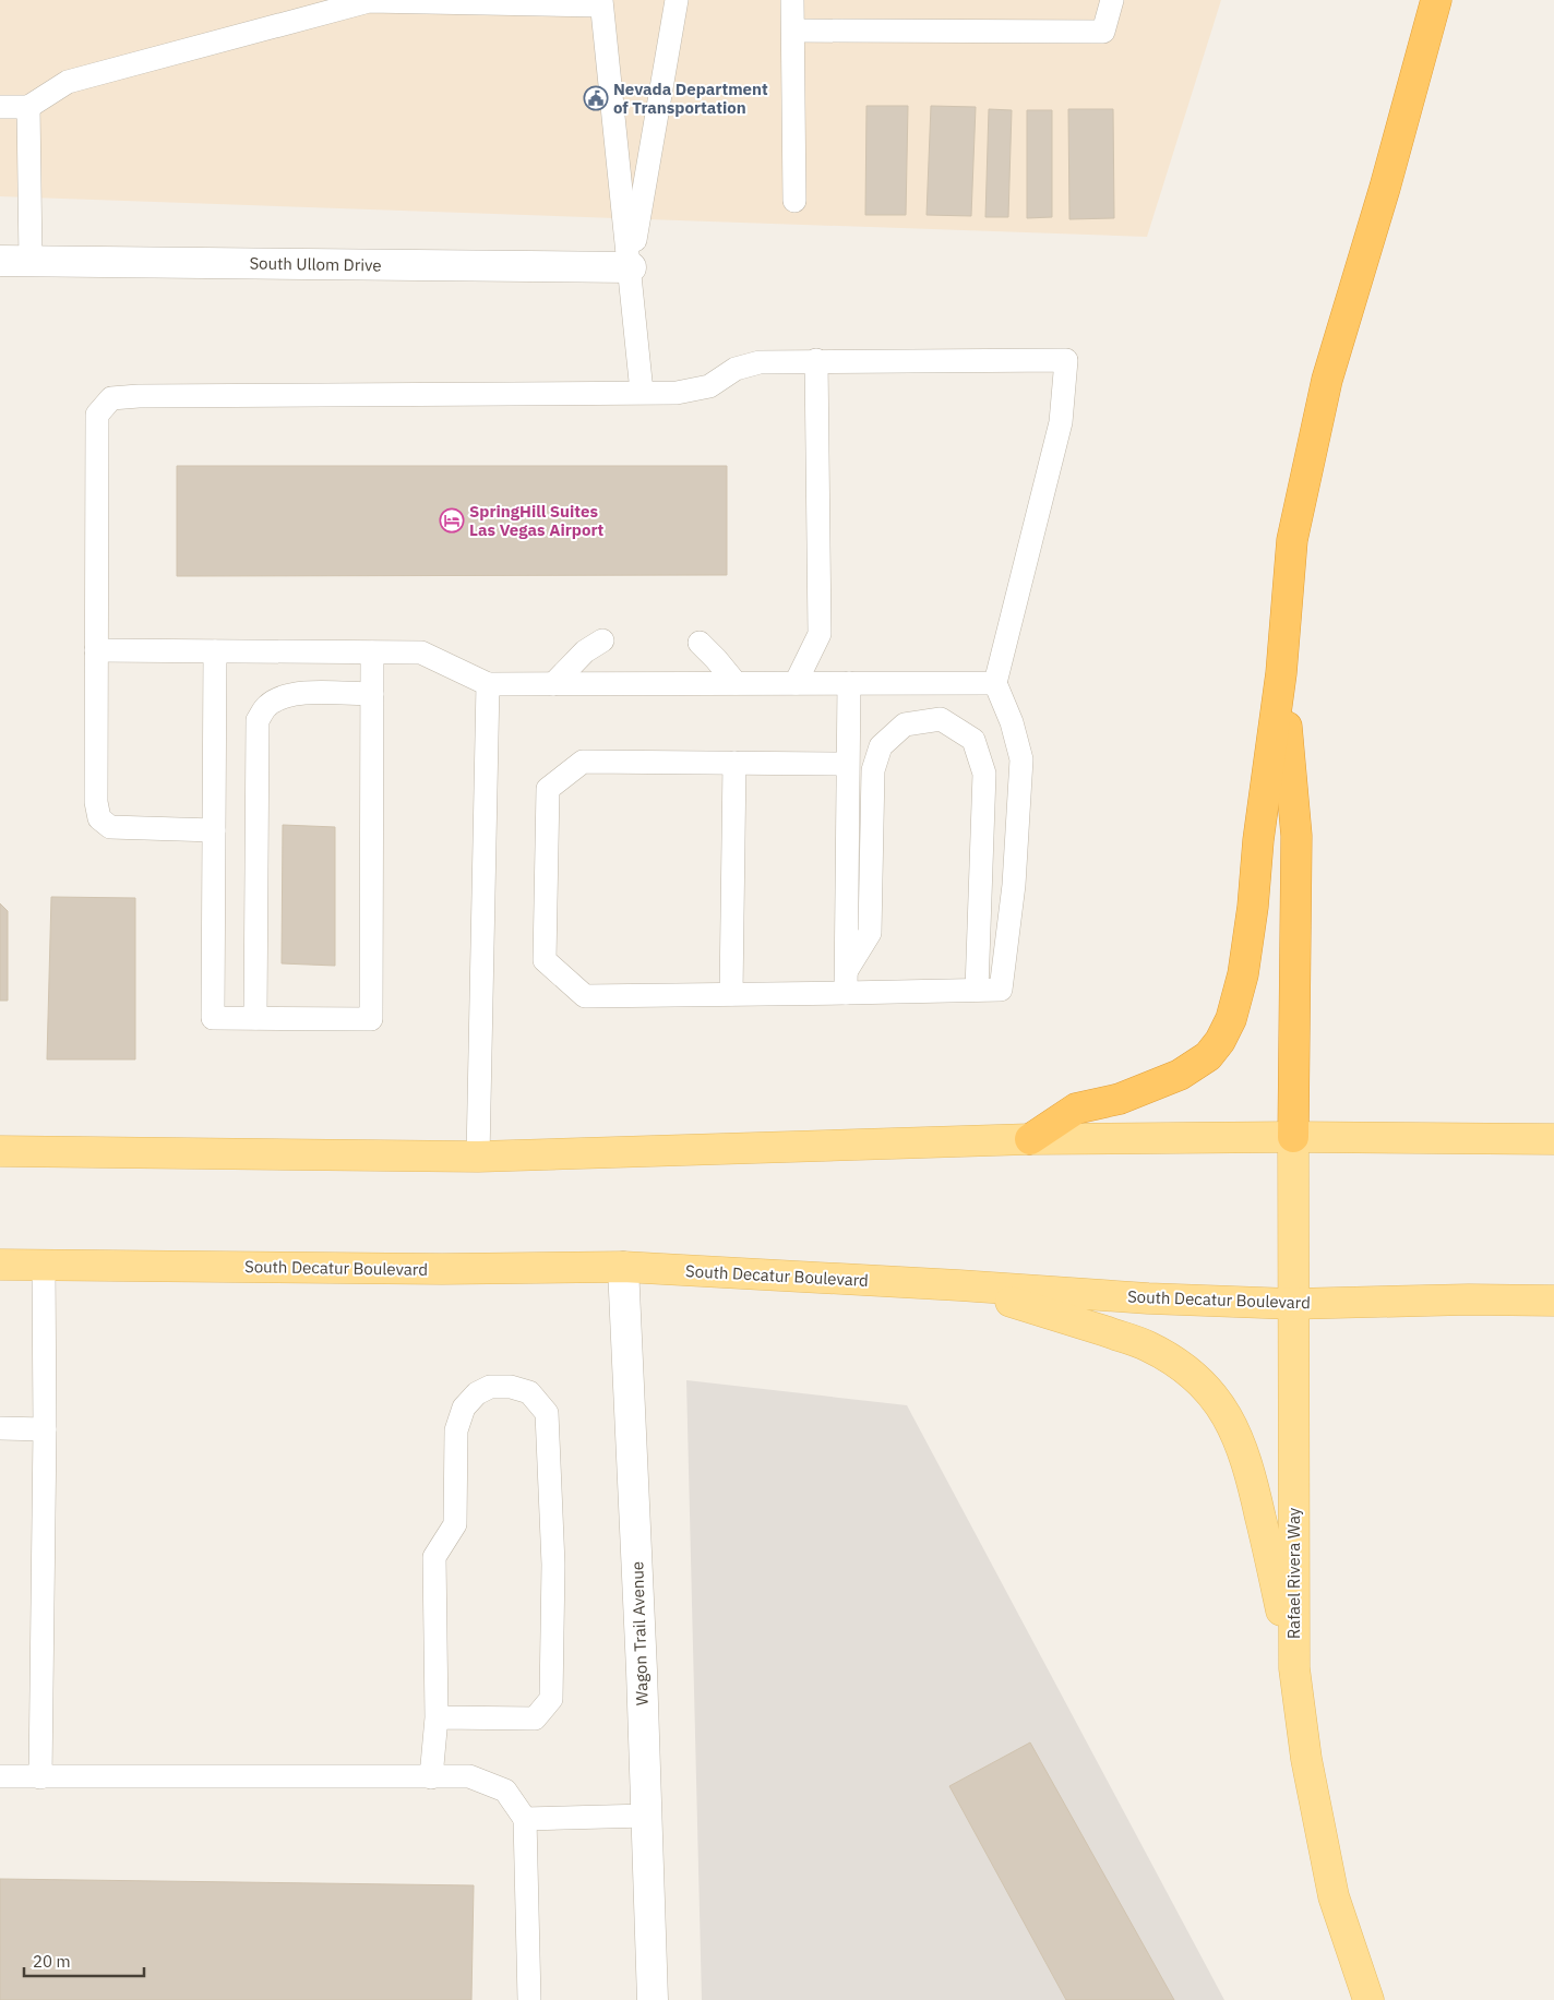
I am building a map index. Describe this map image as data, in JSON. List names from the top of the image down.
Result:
{
  "streets": {
    "main road": ["South Decatur Boulevard", "Rafael Rivera Way"],
    "street": ["South Ullom Drive", "Wagon Trail Avenue"]
  },
  "crossings": [
    ["South Decatur Boulevard", "Rafael Rivera Way"],
    ["South Decatur Boulevard", "Wagon Trail Avenue"]
  ],
  "places": {
    "public building": ["Nevada Department of Transportation"],
    "hotel": ["SpringHill Suites Las Vegas Airport"]
  },
  "scale_bar": "20 m"
}
